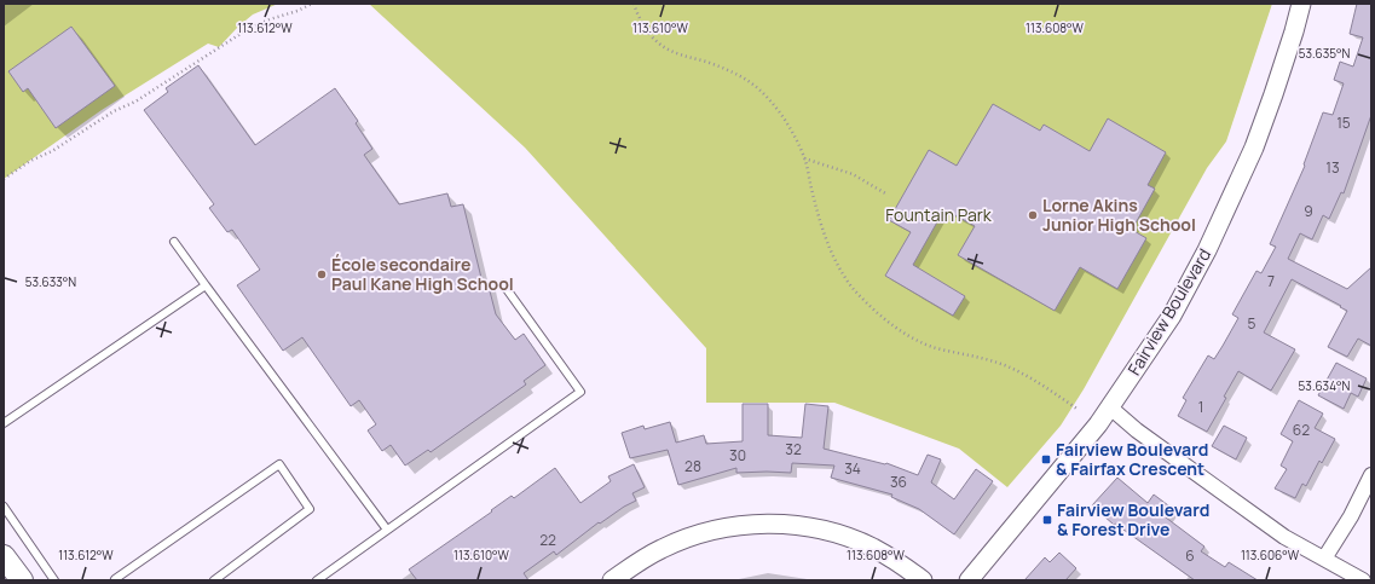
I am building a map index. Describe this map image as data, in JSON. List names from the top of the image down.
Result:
{
  "streets": {
    "street": ["Fairview Boulevard"]
  },
  "parks": ["Fountain Park"],
  "places": {
    "other": ["Lorne Akins Junior High School", "École secondaire Paul Kane High School"],
    "transit": ["Fairview Boulevard & Fairfax Crescent", "Fairview Boulevard & Forest Drive"]
  },
  "house_numbers": [
    "15",
    "13",
    "9",
    "7",
    "5",
    "1",
    "62",
    "32",
    "30",
    "28",
    "34",
    "36",
    "22",
    "6"
  ],
  "coordinates": [
    "113.612°W",
    "113.610°W",
    "113.608°W",
    "53.635°N",
    "53.633°N",
    "53.634°N",
    "113.606°W"
  ]
}
